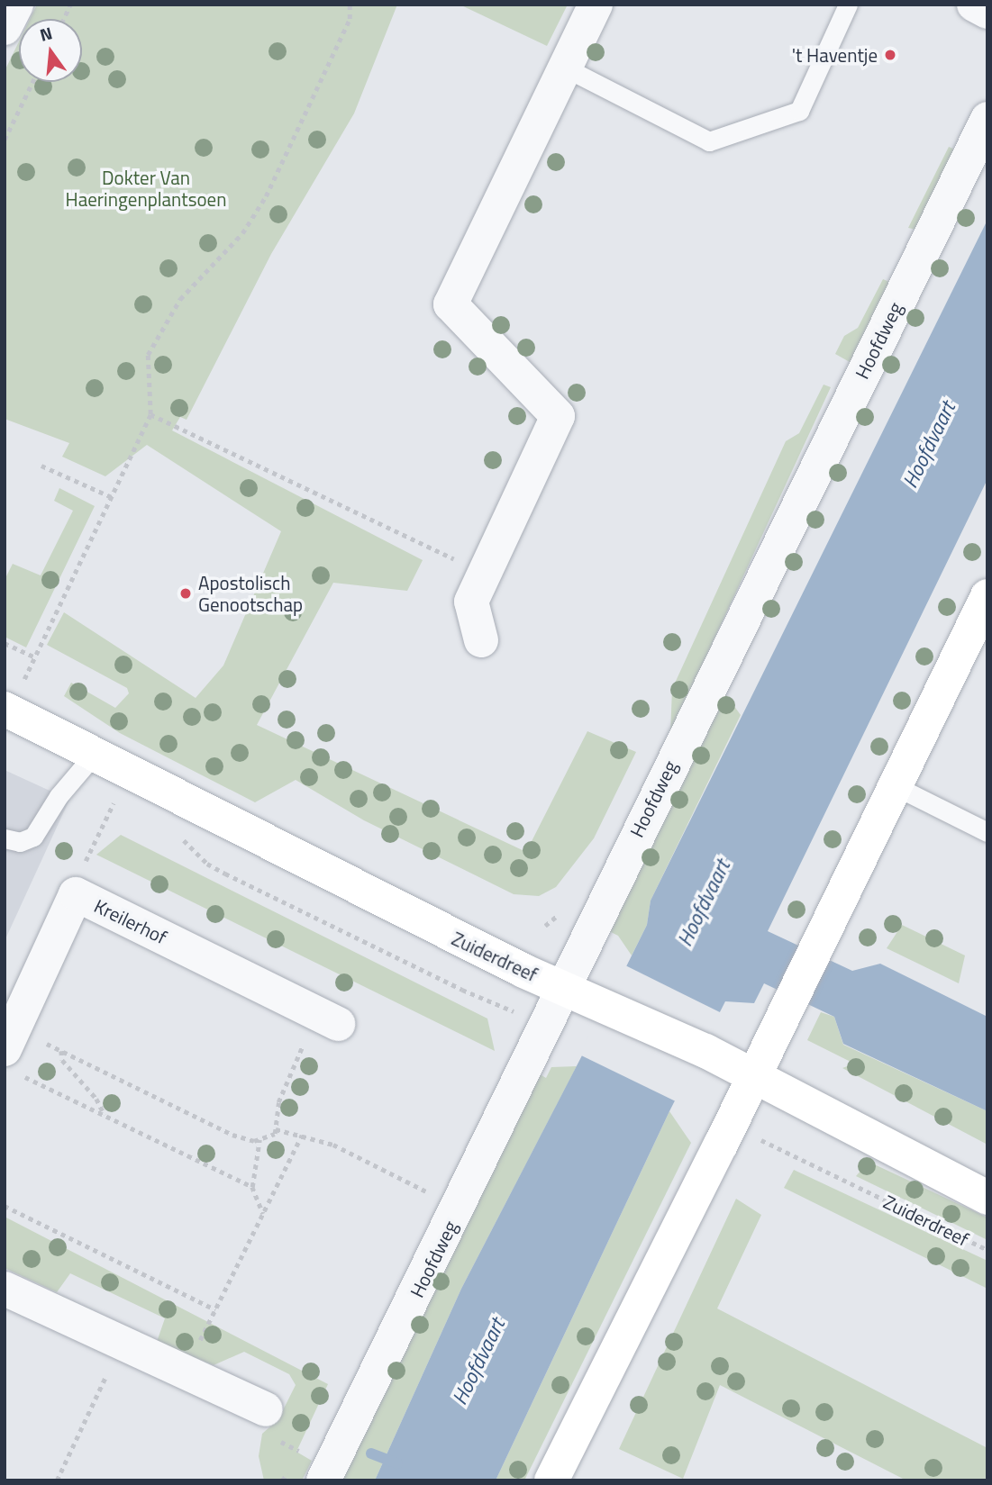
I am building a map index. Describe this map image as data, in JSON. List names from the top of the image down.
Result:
{
  "streets": {
    "street": ["Hoofdweg", "Kreilerhof", "Zuiderdreef"]
  },
  "crossings": [
    ["Hoofdweg", "Zuiderdreef"]
  ],
  "water": ["Hoofdvaart"],
  "parks": ["Dokter Van Haeringenplantsoen"],
  "places": ["'t Haventje", "Apostolisch Genootschap"],
  "north": "top"
}
